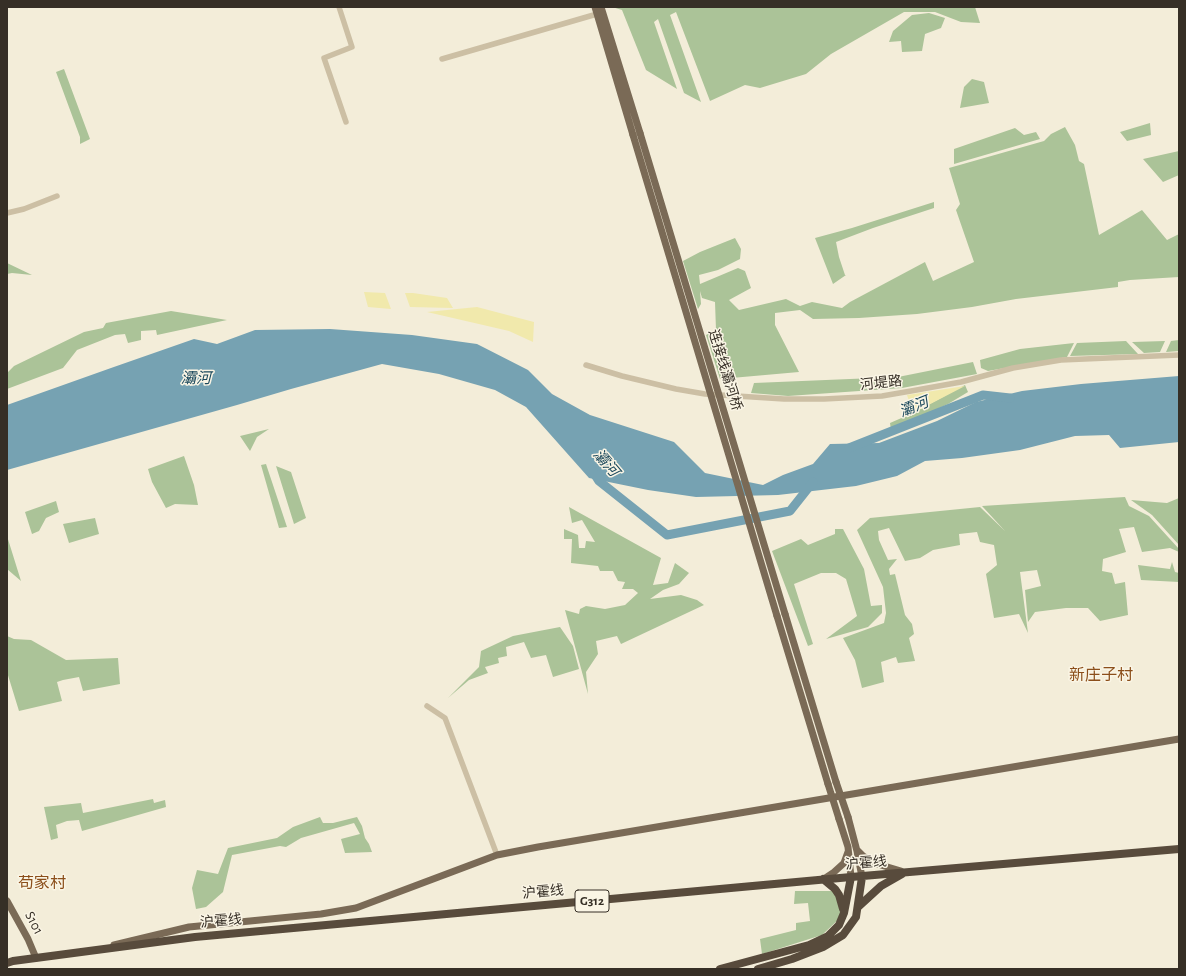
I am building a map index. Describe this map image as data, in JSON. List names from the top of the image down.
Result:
{
  "streets": {
    "highway": ["沪霍线", "G312"],
    "main road": ["连接线灞河桥", "S101"],
    "street": ["河堤路"]
  },
  "crossings": [
    ["连接线灞河桥", "沪霍线"],
    ["沪霍线", "S101"]
  ],
  "districts": ["新庄子村", "苟家村"],
  "water": ["灞河"]
}
